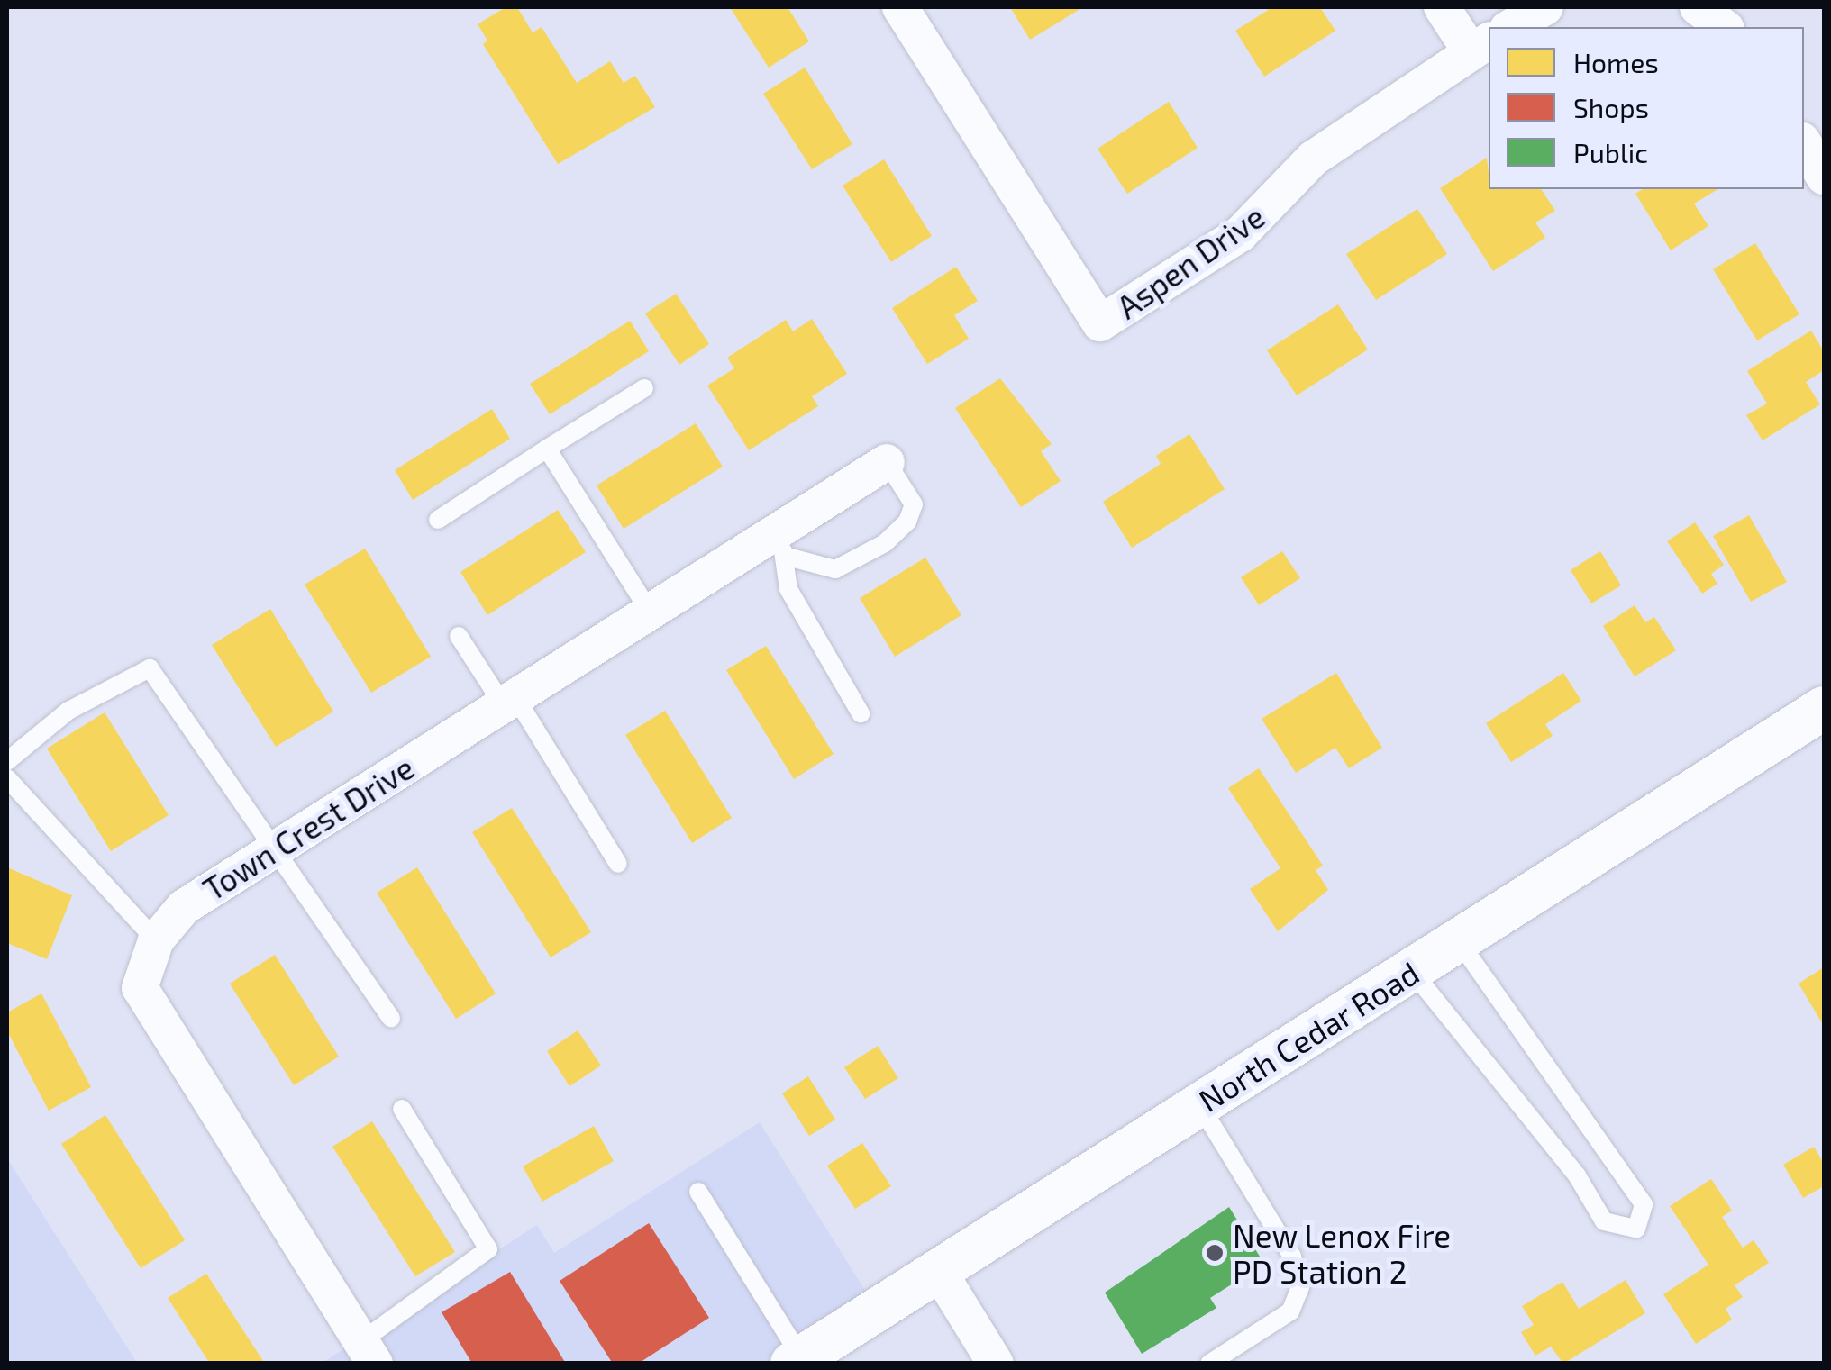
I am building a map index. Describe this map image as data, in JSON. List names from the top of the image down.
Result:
{
  "streets": {
    "street": ["Aspen Drive", "Town Crest Drive", "North Cedar Road"]
  },
  "places": ["New Lenox Fire PD Station 2"],
  "legend": ["Homes", "Shops", "Public"]
}
